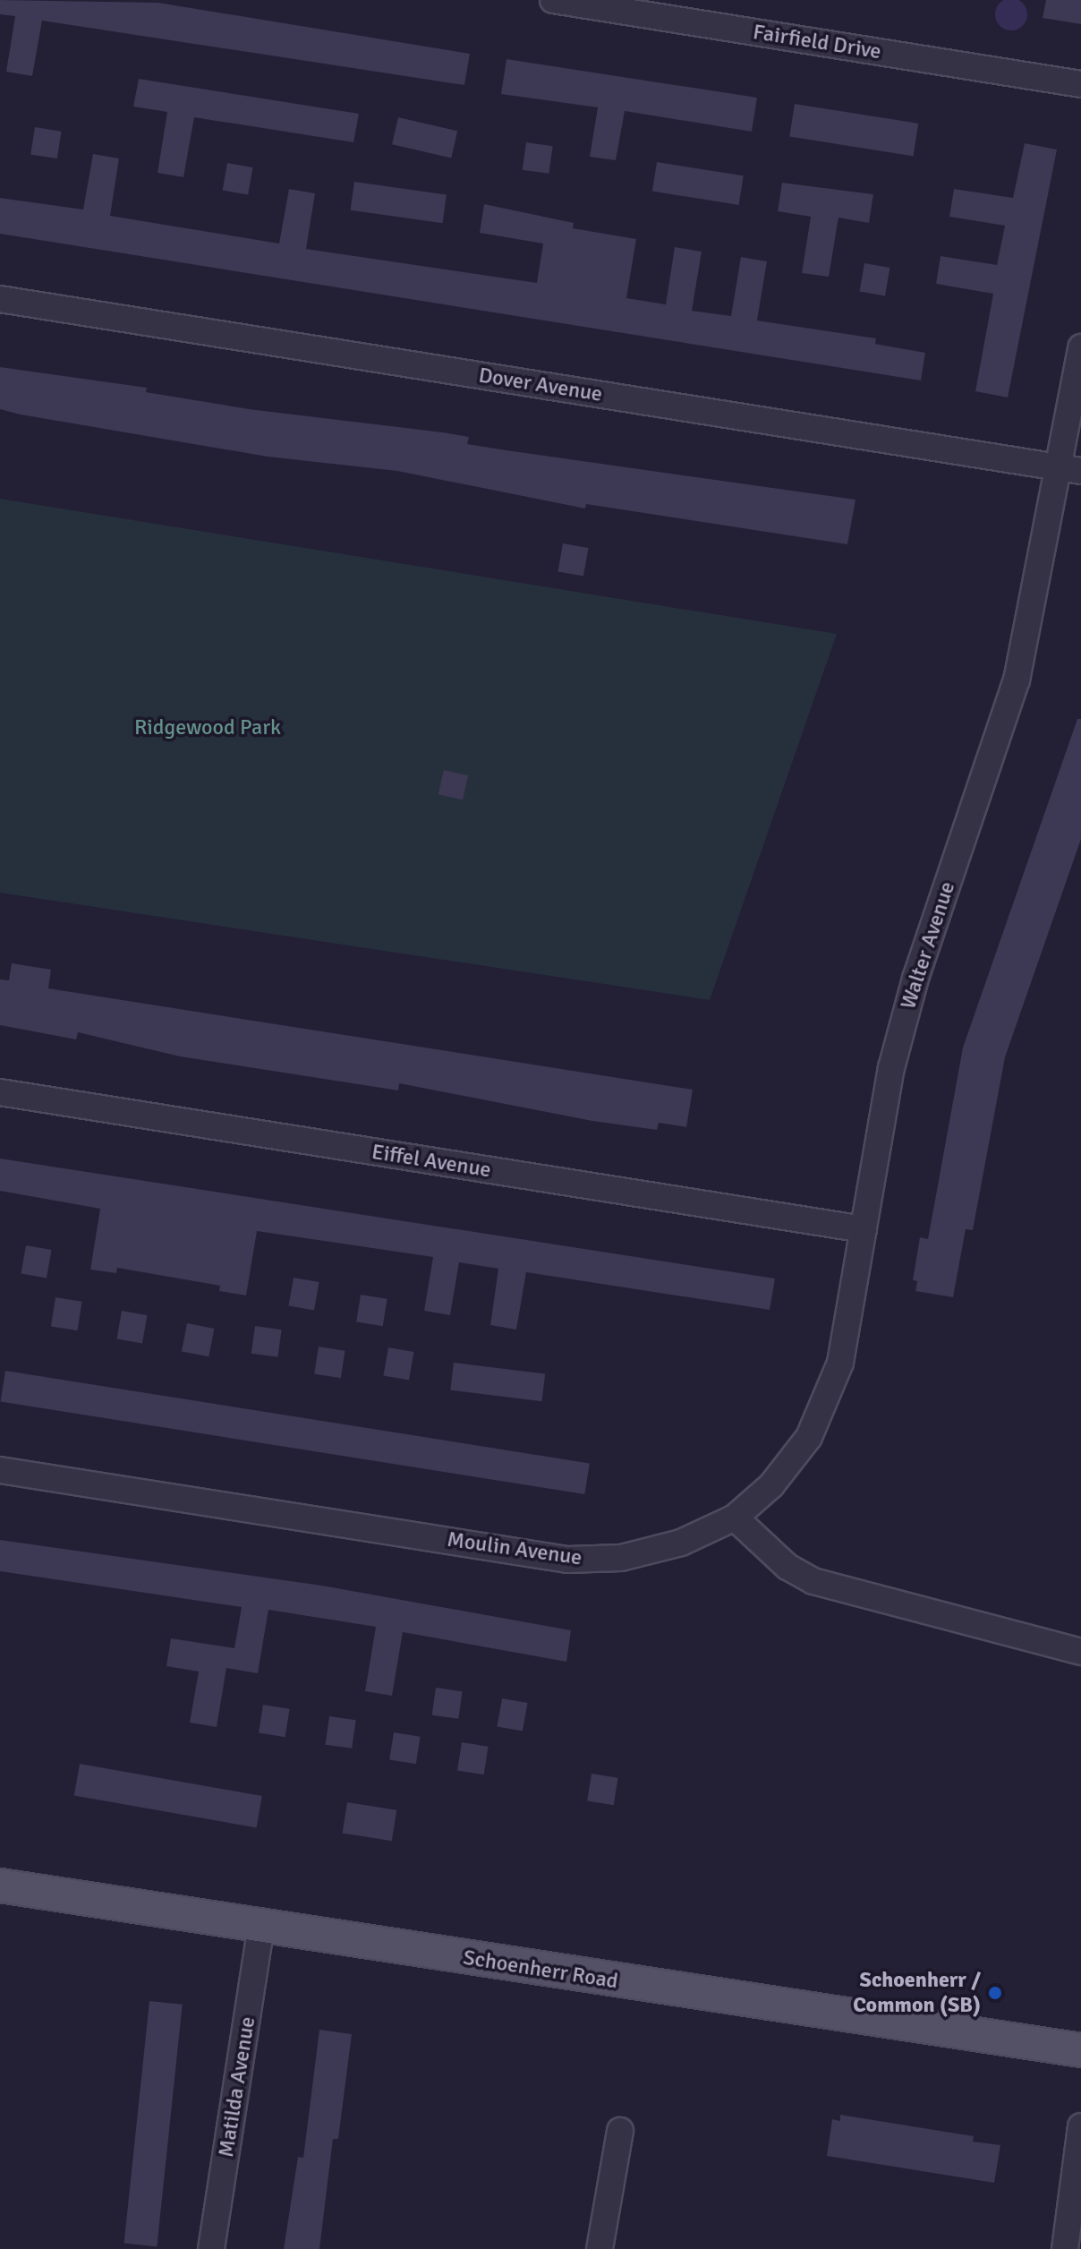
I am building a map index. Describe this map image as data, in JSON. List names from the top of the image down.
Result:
{
  "streets": {
    "main road": ["Schoenherr Road"],
    "street": [
      "Fairfield Drive",
      "Dover Avenue",
      "Walter Avenue",
      "Eiffel Avenue",
      "Moulin Avenue",
      "Matilda Avenue"
    ]
  },
  "crossings": [
    ["Dover Avenue", "Walter Avenue"],
    ["Walter Avenue", "Eiffel Avenue"],
    ["Walter Avenue", "Moulin Avenue"],
    ["Schoenherr Road", "Matilda Avenue"]
  ],
  "parks": ["Ridgewood Park"],
  "places": ["Schoenherr / Common (SB)"]
}
